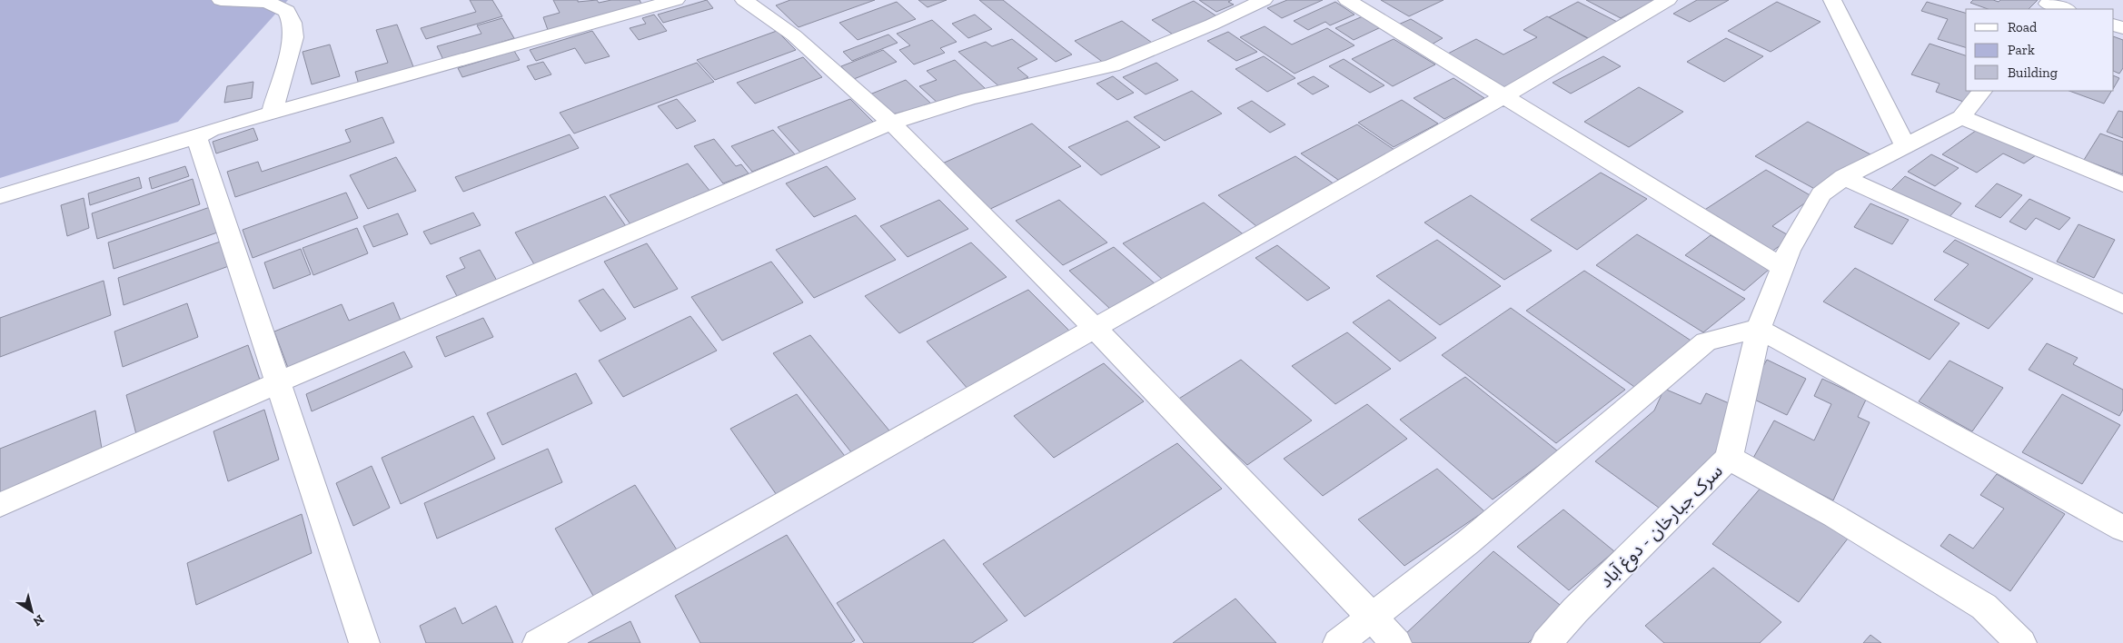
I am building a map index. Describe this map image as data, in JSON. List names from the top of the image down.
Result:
{
  "streets": {
    "street": ["سرک جبارخان - دوغ آباد"]
  },
  "legend": ["Road", "Park", "Building"],
  "north": "bottom right"
}
